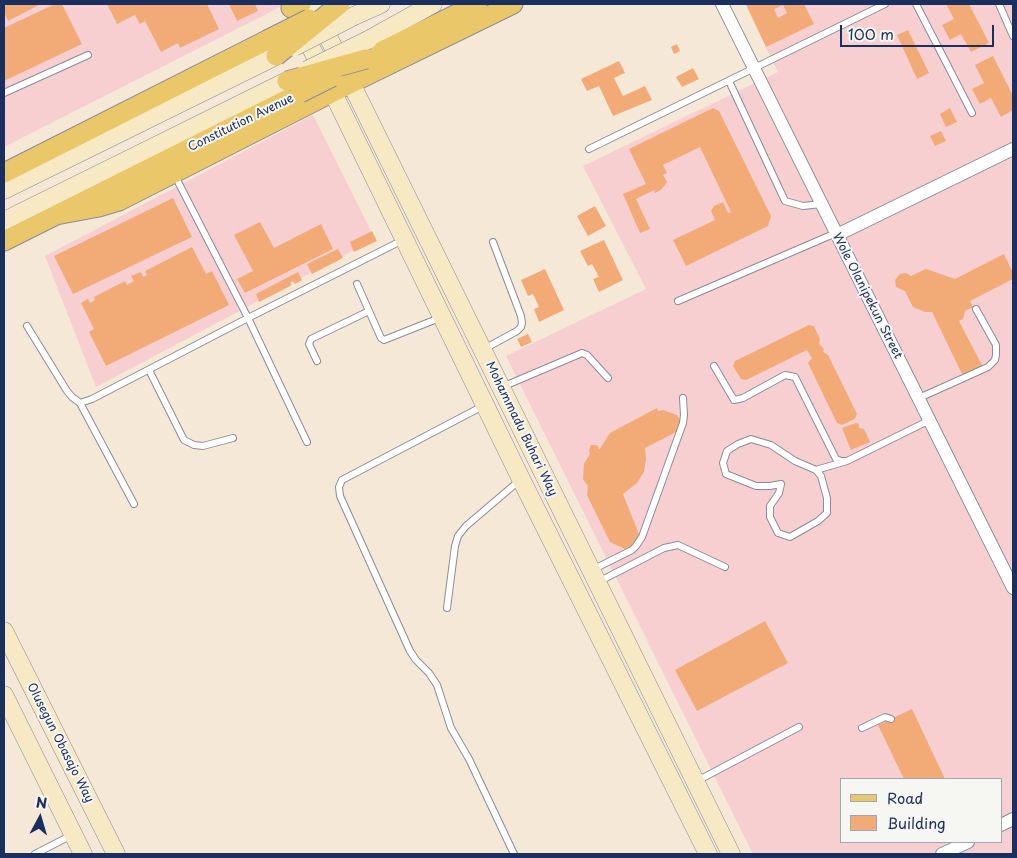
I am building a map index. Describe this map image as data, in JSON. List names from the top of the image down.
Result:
{
  "streets": {
    "main road": ["Constitution Avenue", "Mohammadu Buhari Way", "Olusegun Obasajo Way"],
    "street": ["Wole Olanipekun Street"]
  },
  "legend": ["Road", "Building"],
  "scale_bar": "100 m",
  "north": "top"
}
